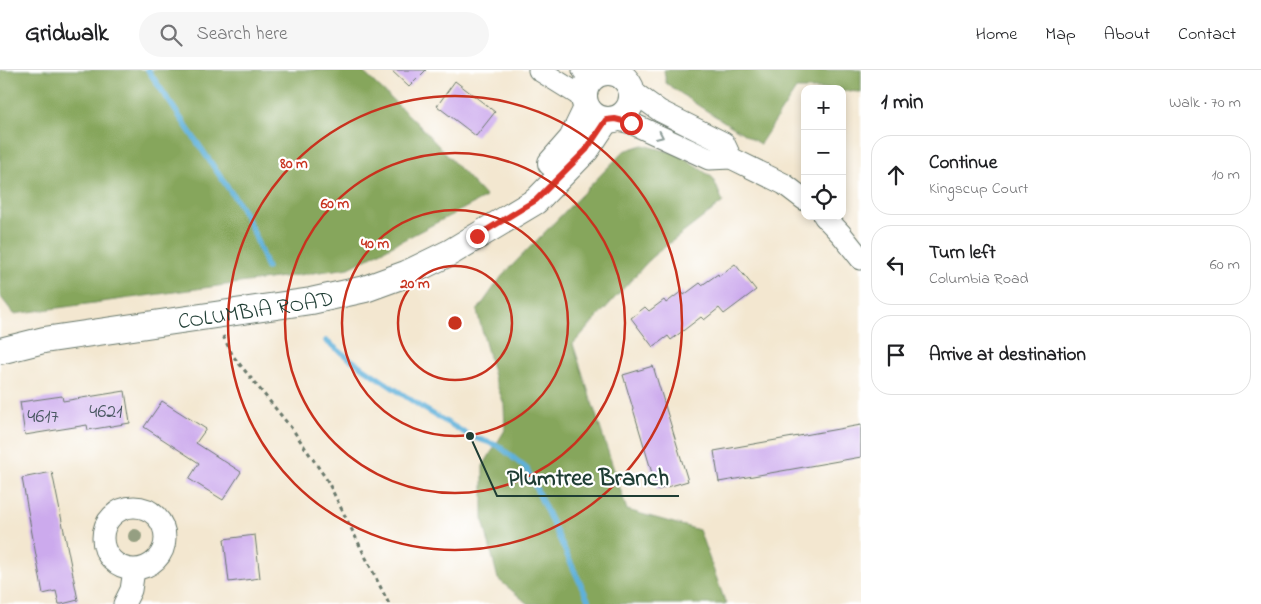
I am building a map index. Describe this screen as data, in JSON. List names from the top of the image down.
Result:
{
  "streets": {
    "street": ["COLUMBIA ROAD"]
  },
  "places": ["Plumtree Branch"],
  "house_numbers": ["4621", "4617"],
  "page": {
    "header": "Gridwalk",
    "search": "Search here",
    "nav": [
      "Home",
      "Map",
      "About",
      "Contact"
    ],
    "heading": ["1 min", "Walk · 70 m"],
    "map_buttons": ["+", "−"],
    "list": [
      ["Continue", "Kingscup Court", "10 m"],
      ["Turn left", "Columbia Road", "60 m"],
      "Arrive at destination"
    ]
  },
  "rings": [
    "80 m",
    "60 m",
    "40 m",
    "20 m"
  ]
}
